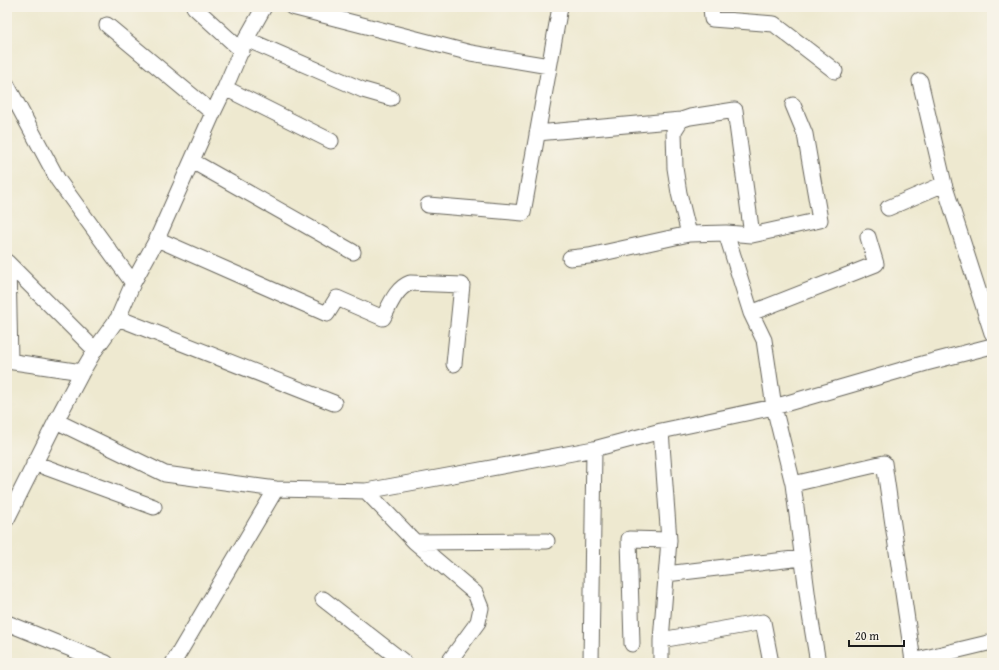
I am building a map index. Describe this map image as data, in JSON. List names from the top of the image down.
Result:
{
  "scale_bar": "20 m"
}
